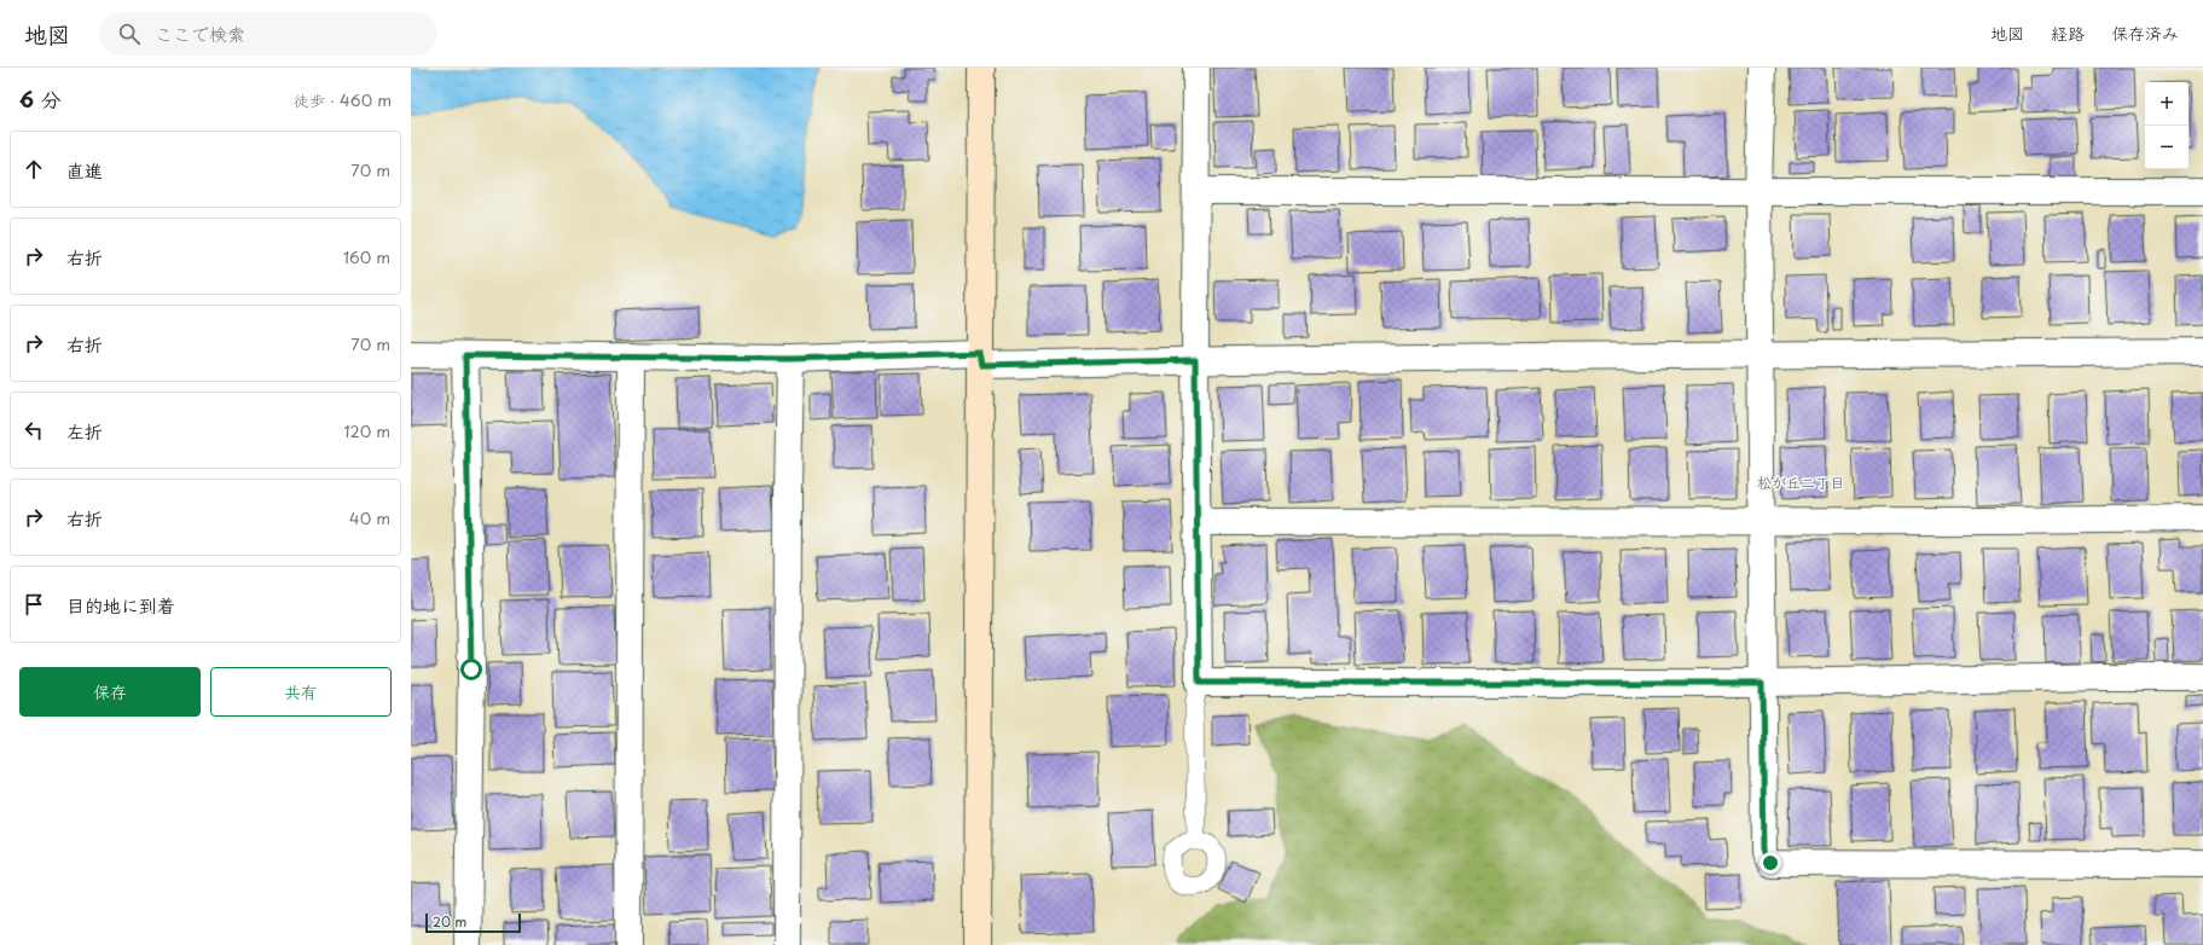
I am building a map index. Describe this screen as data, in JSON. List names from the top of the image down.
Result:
{
  "districts": ["松が丘二丁目"],
  "scale_bar": "20 m",
  "page": {
    "header": "地図",
    "search": "ここで検索",
    "nav": ["地図", "経路", "保存済み"],
    "heading": ["6 分", "徒歩 · 460 m"],
    "map_buttons": ["+", "−"],
    "list": [
      ["直進", "70 m"],
      ["右折", "160 m"],
      ["右折", "70 m"],
      ["左折", "120 m"],
      ["右折", "40 m"],
      "目的地に到着"
    ],
    "buttons": ["保存", "共有"],
    "scale": "20 m"
  }
}
